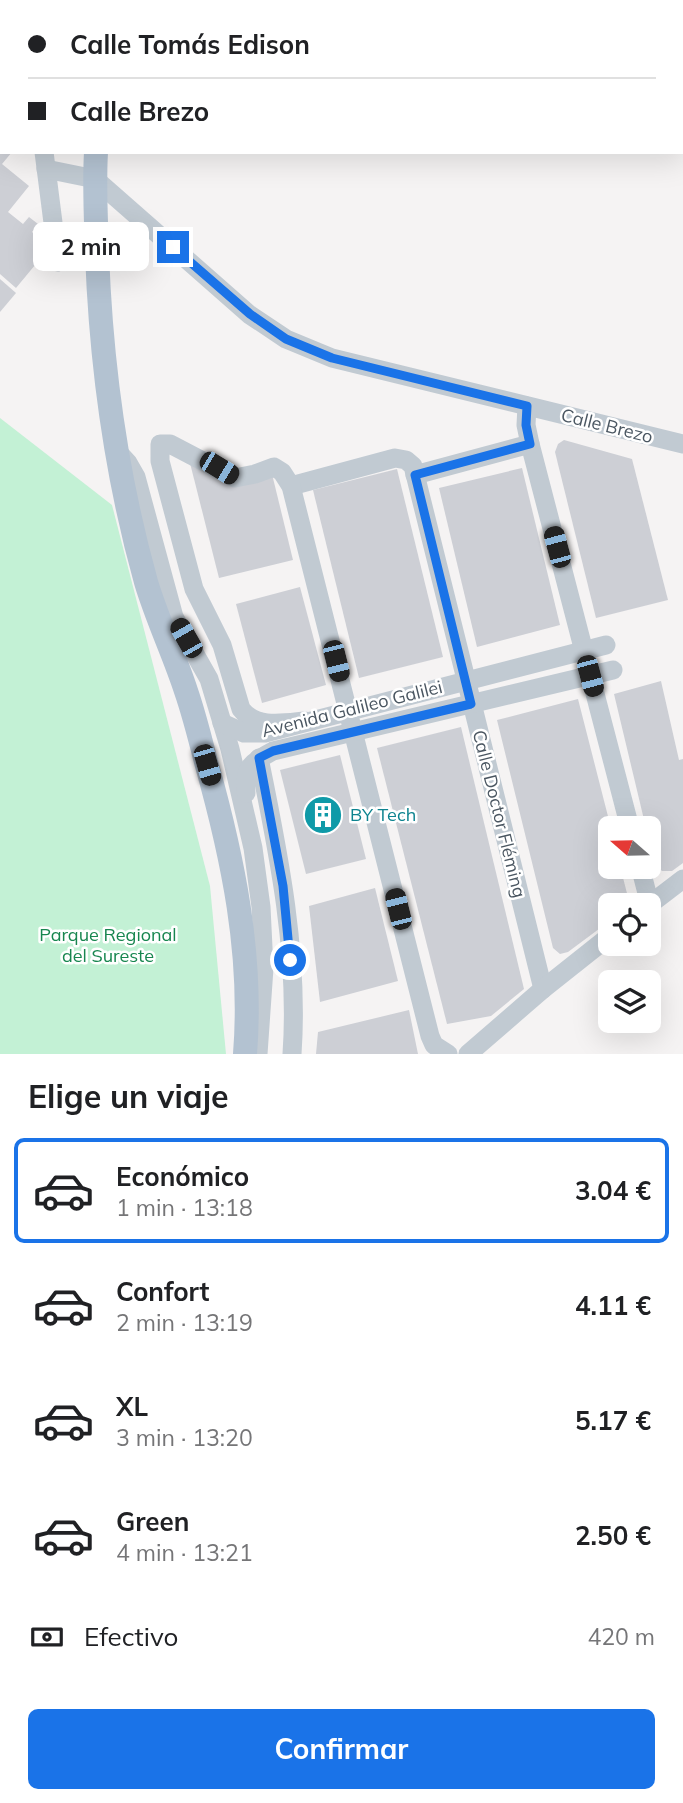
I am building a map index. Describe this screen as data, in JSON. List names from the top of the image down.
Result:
{
  "streets": {
    "street": ["Calle Brezo", "Avenida Galileo Galilei", "Calle Doctor Fléming"]
  },
  "crossings": [
    ["Avenida Galileo Galilei", "Calle Doctor Fléming"]
  ],
  "parks": ["Parque Regional del Sureste"],
  "places": {
    "building": ["BY Tech"]
  },
  "north": "left",
  "page": {
    "banner": ["Calle Tomás Edison", "Calle Brezo"],
    "bubble": "2 min",
    "heading": "Elige un viaje",
    "list": [
      {
        "name": "Económico",
        "note": "1 min · 13:18",
        "value": "3.04 €"
      },
      {
        "name": "Confort",
        "note": "2 min · 13:19",
        "value": "4.11 €"
      },
      {
        "name": "XL",
        "note": "3 min · 13:20",
        "value": "5.17 €"
      },
      {
        "name": "Green",
        "note": "4 min · 13:21",
        "value": "2.50 €"
      }
    ],
    "pay": ["Efectivo", "420 m"],
    "buttons": "Confirmar"
  }
}
